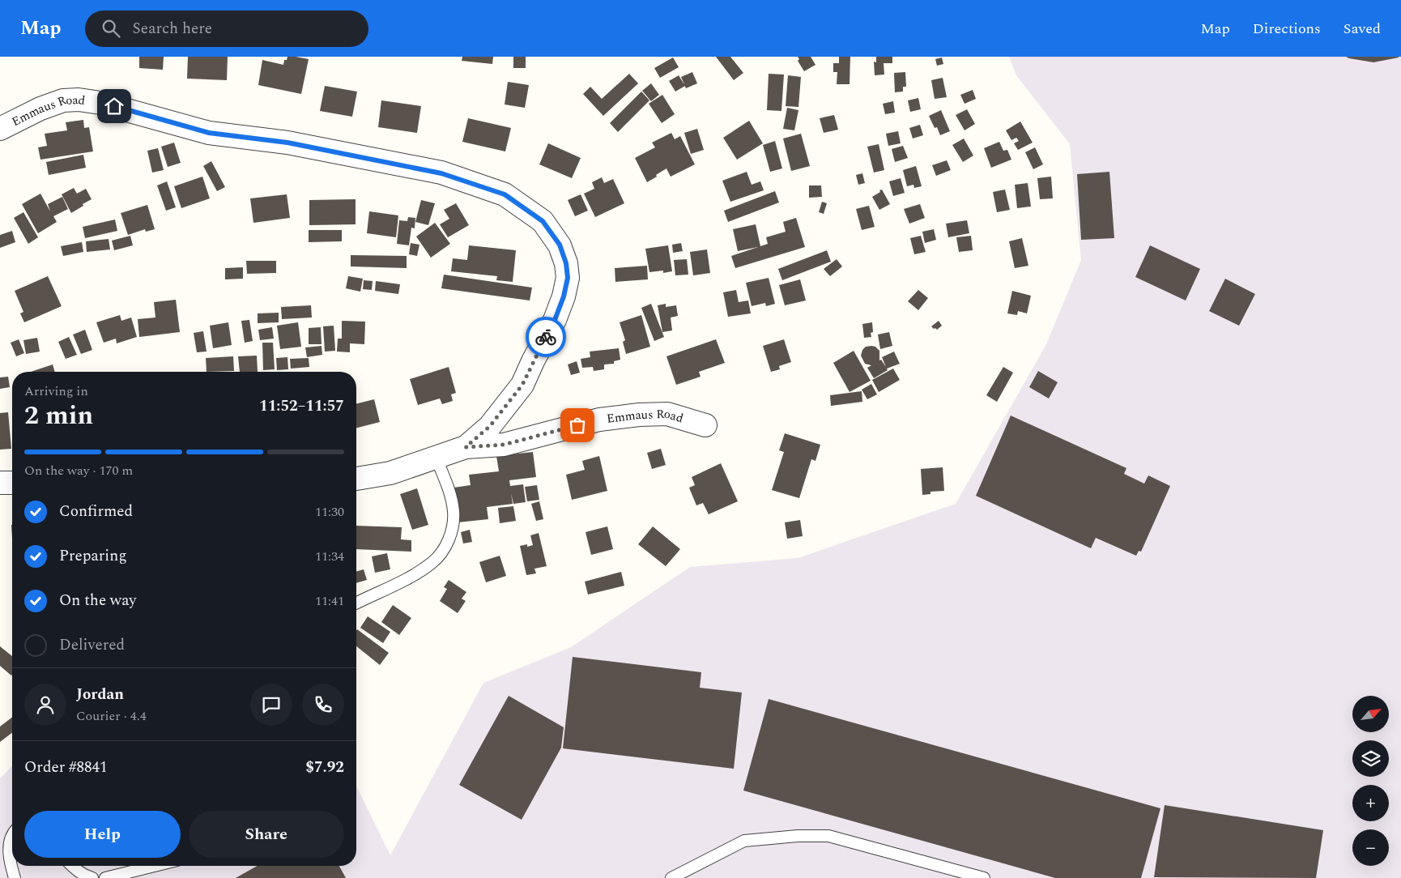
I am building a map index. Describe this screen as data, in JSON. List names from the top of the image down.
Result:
{
  "streets": {
    "street": ["Emmaus Road"]
  },
  "north": "top right",
  "page": {
    "header": "Map",
    "search": "Search here",
    "nav": ["Map", "Directions", "Saved"],
    "heading": ["2 min", "Arriving in", "11:52–11:57"],
    "panel": [
      "Jordan",
      "Courier · 4.4",
      "Order #8841",
      "$7.92"
    ],
    "bar": "On the way · 170 m",
    "list": [
      ["Confirmed", "11:30"],
      ["Preparing", "11:34"],
      ["On the way", "11:41"],
      "Delivered"
    ],
    "map_buttons": ["+", "−"],
    "buttons": ["Help", "Share"]
  }
}
